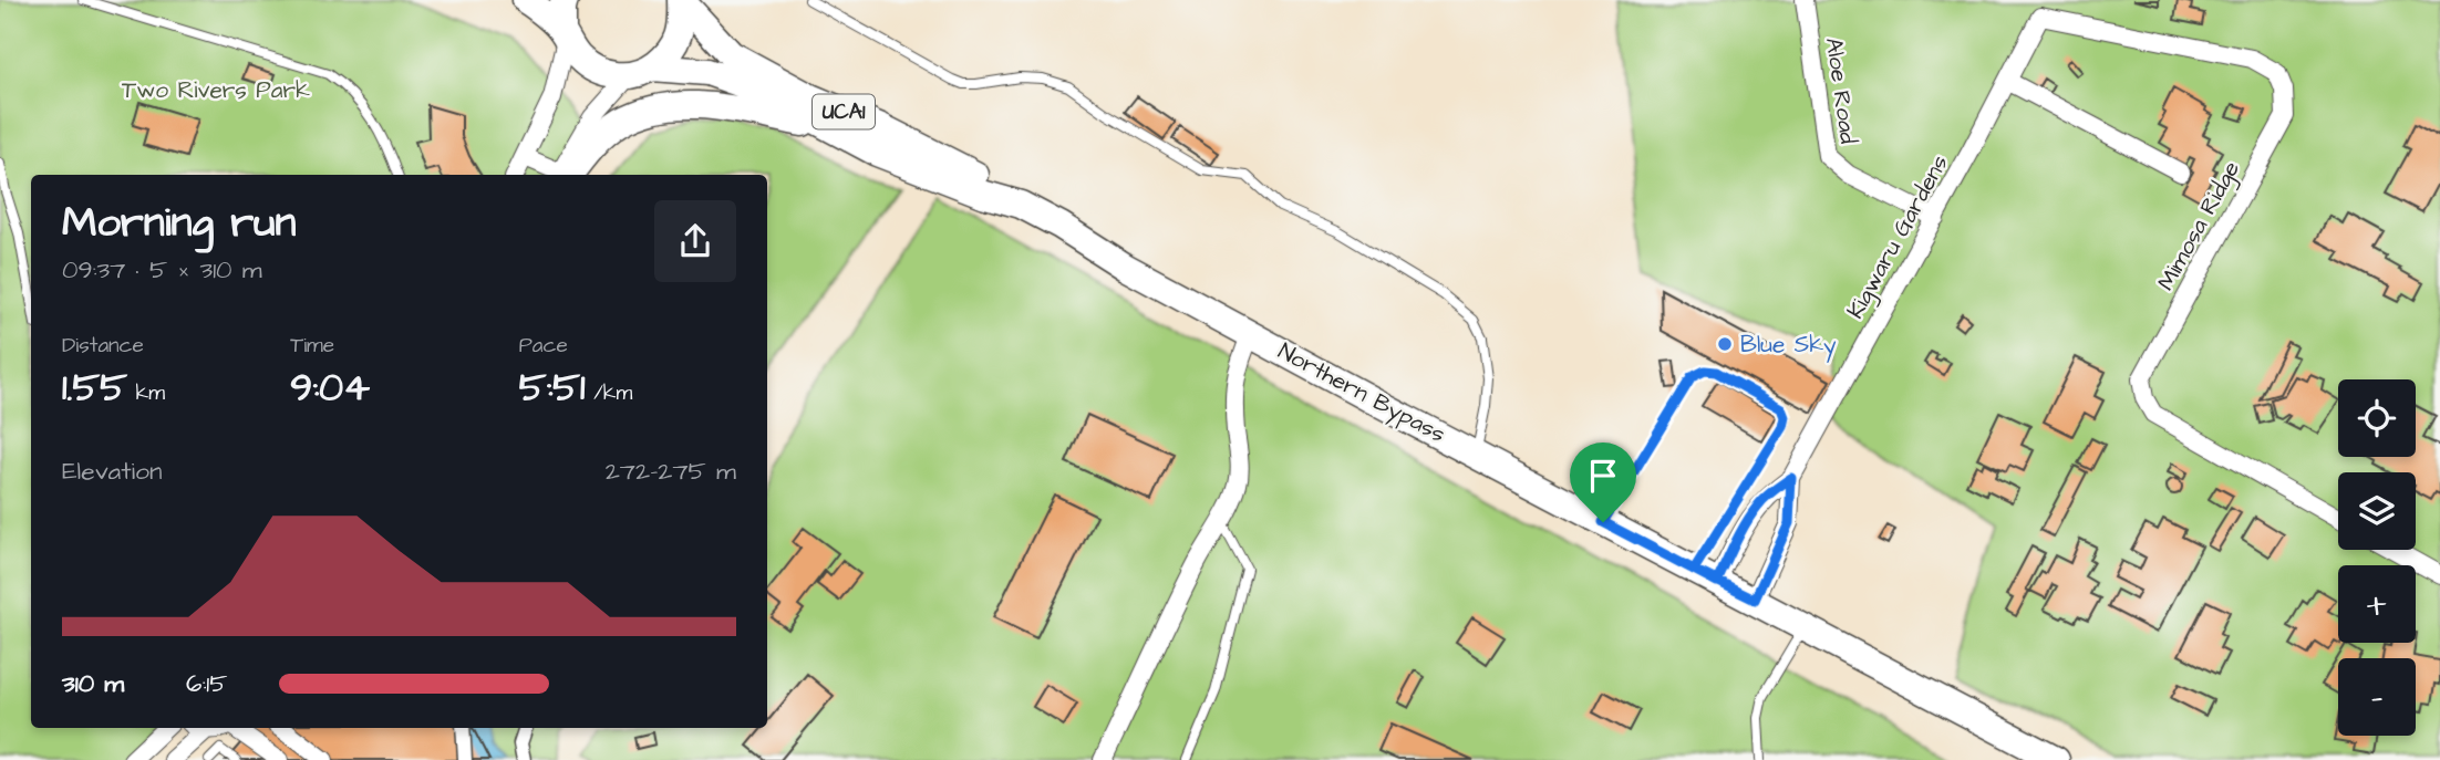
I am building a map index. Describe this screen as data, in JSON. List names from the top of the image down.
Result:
{
  "streets": {
    "main road": ["UCA1", "Northern Bypass"],
    "street": ["Aloe Road", "Mimosa Ridge", "Kigwaru Gardens"]
  },
  "crossings": [
    ["Aloe Road", "Kigwaru Gardens"],
    ["UCA1", "Northern Bypass"],
    ["Mimosa Ridge", "Kigwaru Gardens"],
    ["Kigwaru Gardens", "Northern Bypass"]
  ],
  "parks": ["Two Rivers Park"],
  "places": ["Blue Sky"],
  "page": {
    "heading": ["Morning run", "09:37 · 5 × 310 m"],
    "stats": [
      ["Distance", "1.55 km"],
      ["Time", "9:04"],
      ["Pace", "5:51 /km"]
    ],
    "map_buttons": ["+", "−"],
    "chart": ["Elevation", "272–275 m"],
    "list": [
      {
        "name": "310 m",
        "note": "6:15"
      }
    ]
  }
}
